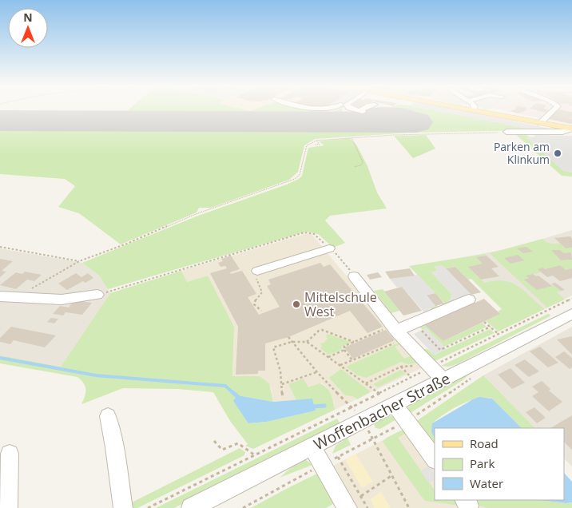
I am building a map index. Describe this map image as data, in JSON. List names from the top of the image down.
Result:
{
  "streets": {
    "street": ["Woffenbacher Straße"]
  },
  "places": ["Parken am Klinkum", "Mittelschule West"],
  "legend": ["Road", "Park", "Water"],
  "north": "top"
}
